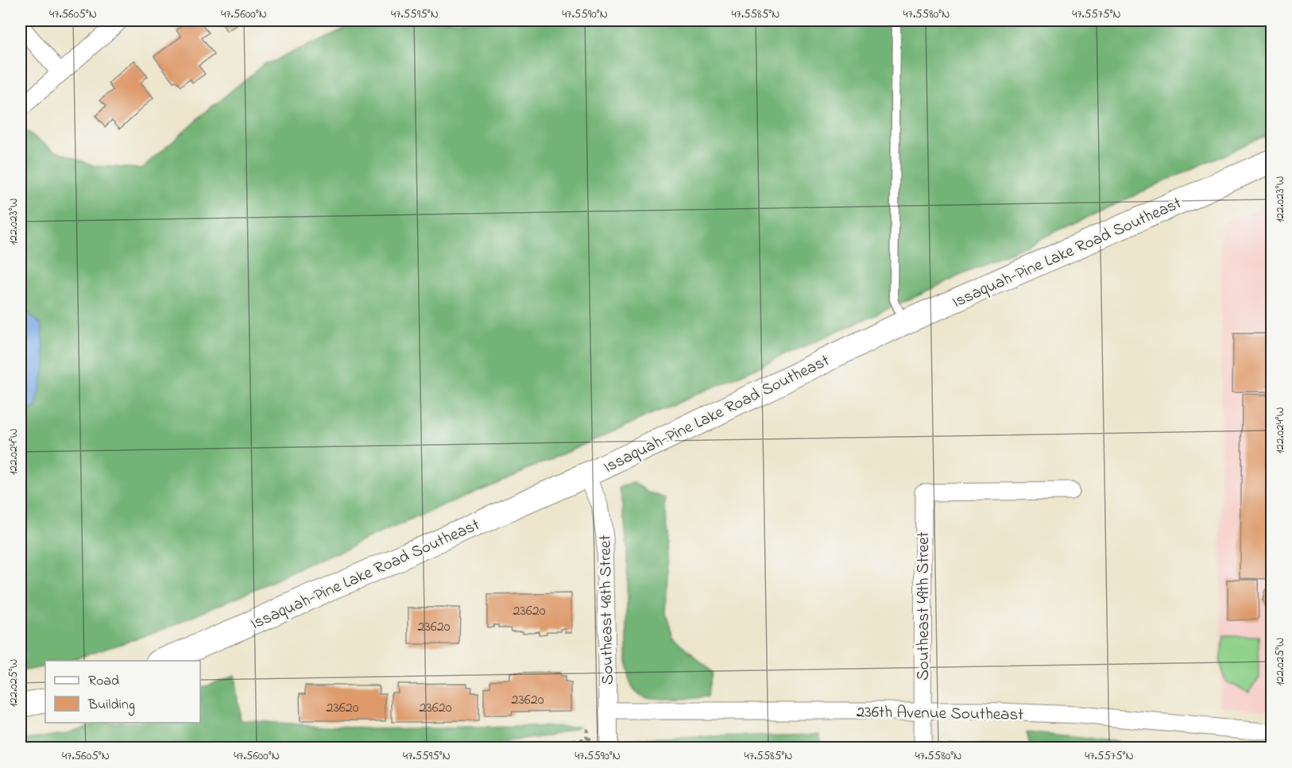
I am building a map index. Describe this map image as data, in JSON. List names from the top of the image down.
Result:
{
  "streets": {
    "main road": ["Issaquah-Pine Lake Road Southeast"],
    "street": ["Southeast 49th Street", "Southeast 48th Street", "236th Avenue Southeast"]
  },
  "crossings": [
    ["Issaquah-Pine Lake Road Southeast", "Southeast 48th Street"],
    ["Southeast 49th Street", "236th Avenue Southeast"],
    ["Southeast 48th Street", "236th Avenue Southeast"]
  ],
  "house_numbers": [
    "23620",
    "23620",
    "23620",
    "23620",
    "23620"
  ],
  "legend": ["Road", "Building"],
  "coordinates": [
    "47.5605°N",
    "47.5600°N",
    "47.5595°N",
    "47.5590°N",
    "47.5585°N",
    "47.5580°N",
    "47.5575°N",
    "122.023°W",
    "122.024°W",
    "122.025°W"
  ]
}
